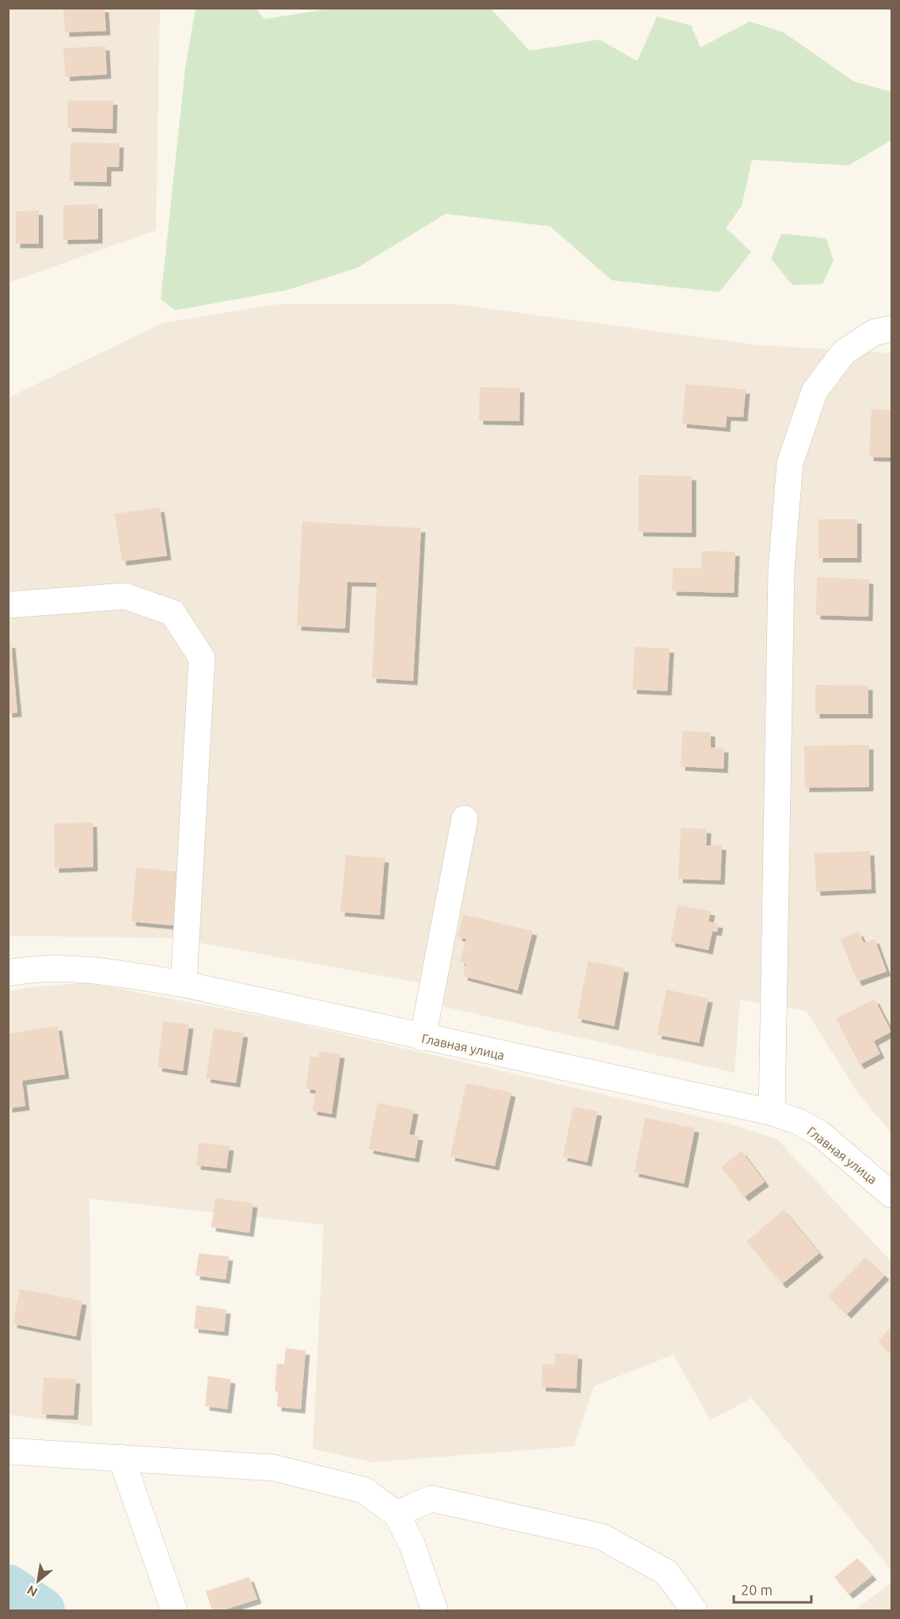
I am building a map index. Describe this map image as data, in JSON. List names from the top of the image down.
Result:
{
  "streets": {
    "street": ["Главная улица"]
  },
  "scale_bar": "20 m",
  "north": "bottom left"
}
